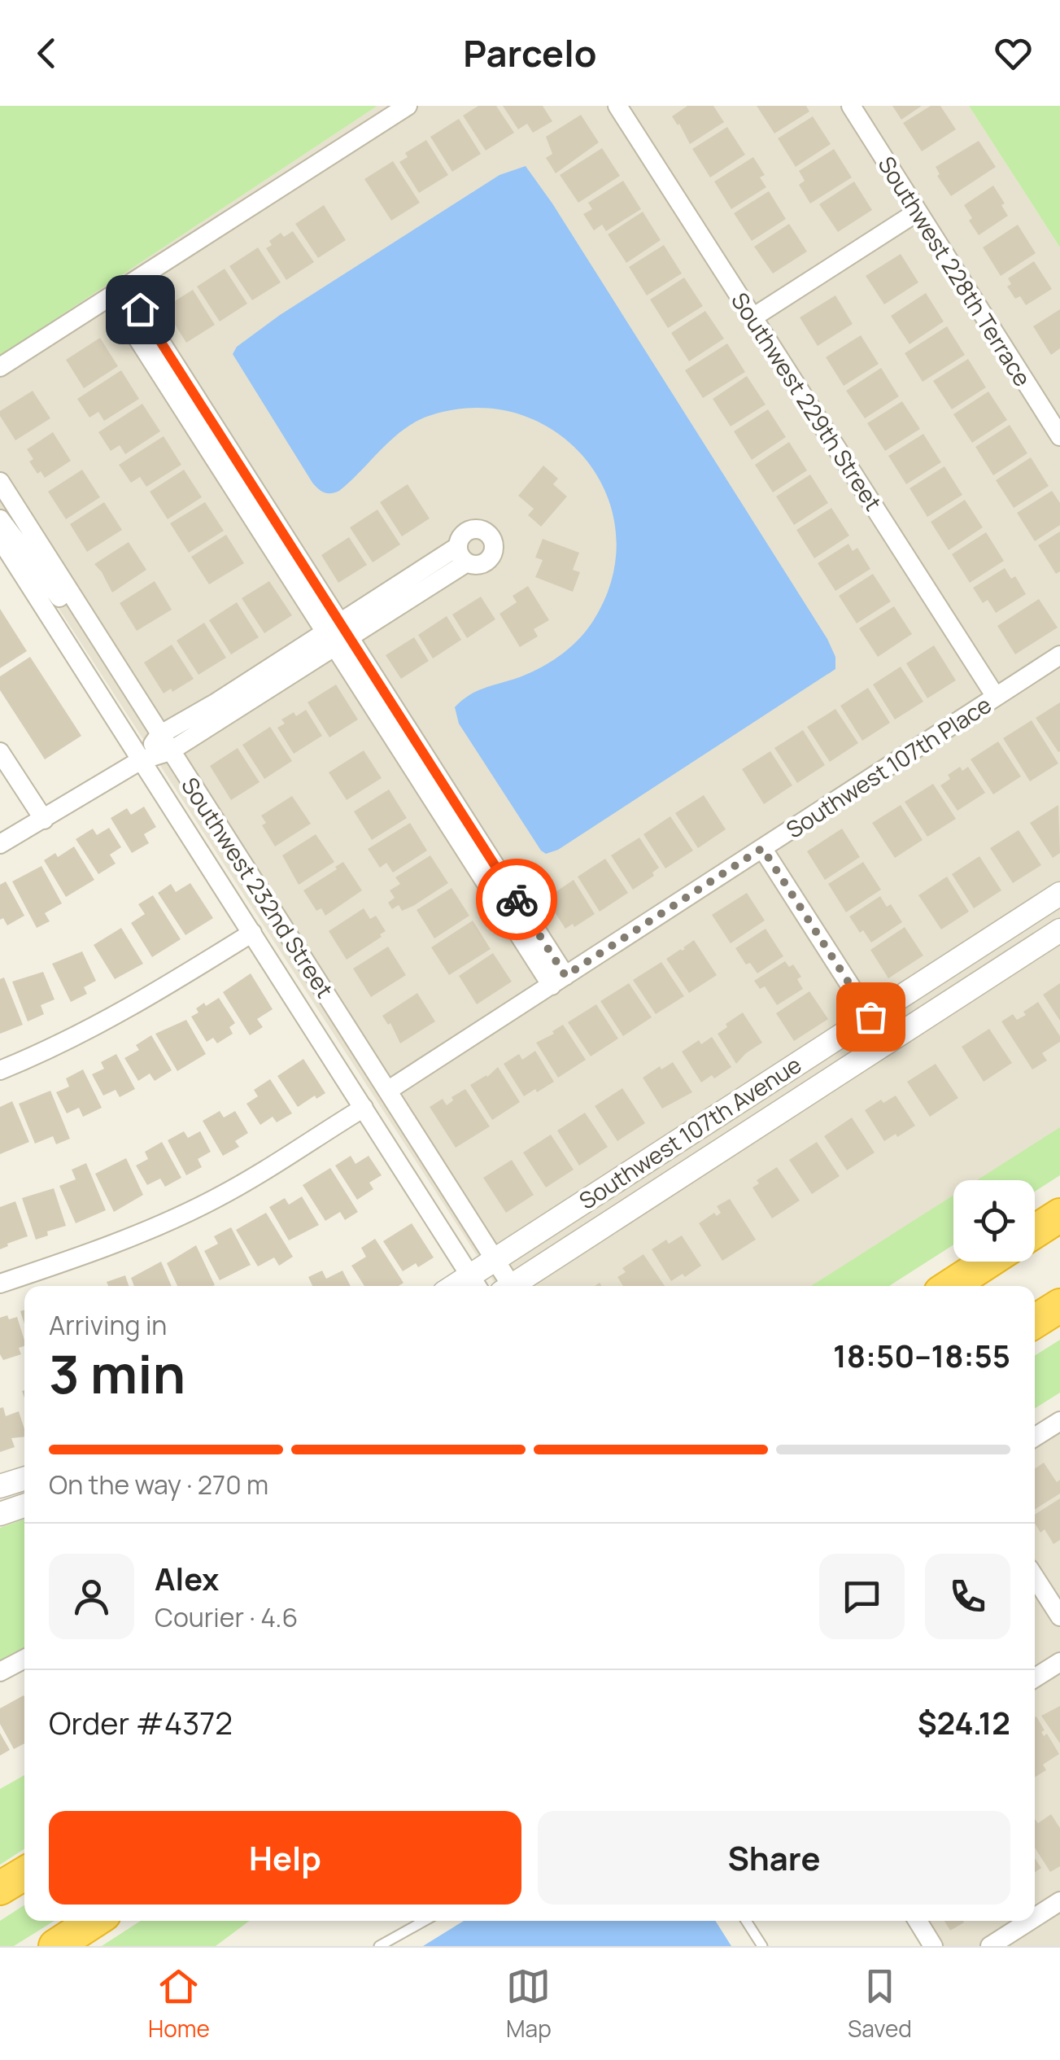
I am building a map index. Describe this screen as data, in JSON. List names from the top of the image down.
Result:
{
  "streets": {
    "street": [
      "Southwest 228th Terrace",
      "Southwest 229th Street",
      "Southwest 107th Place",
      "Southwest 232nd Street",
      "Southwest 107th Avenue"
    ]
  },
  "crossings": [
    ["Southwest 229th Street", "Southwest 107th Place"],
    ["Southwest 107th Place", "Southwest 232nd Street"],
    ["Southwest 232nd Street", "Southwest 107th Avenue"]
  ],
  "page": {
    "header": "Parcelo",
    "heading": ["3 min", "Arriving in", "18:50–18:55"],
    "panel": [
      "Alex",
      "Courier · 4.6",
      "Order #4372",
      "$24.12"
    ],
    "bar": "On the way · 270 m",
    "buttons": ["Help", "Share"],
    "tabs": ["Home", "Map", "Saved"]
  }
}
